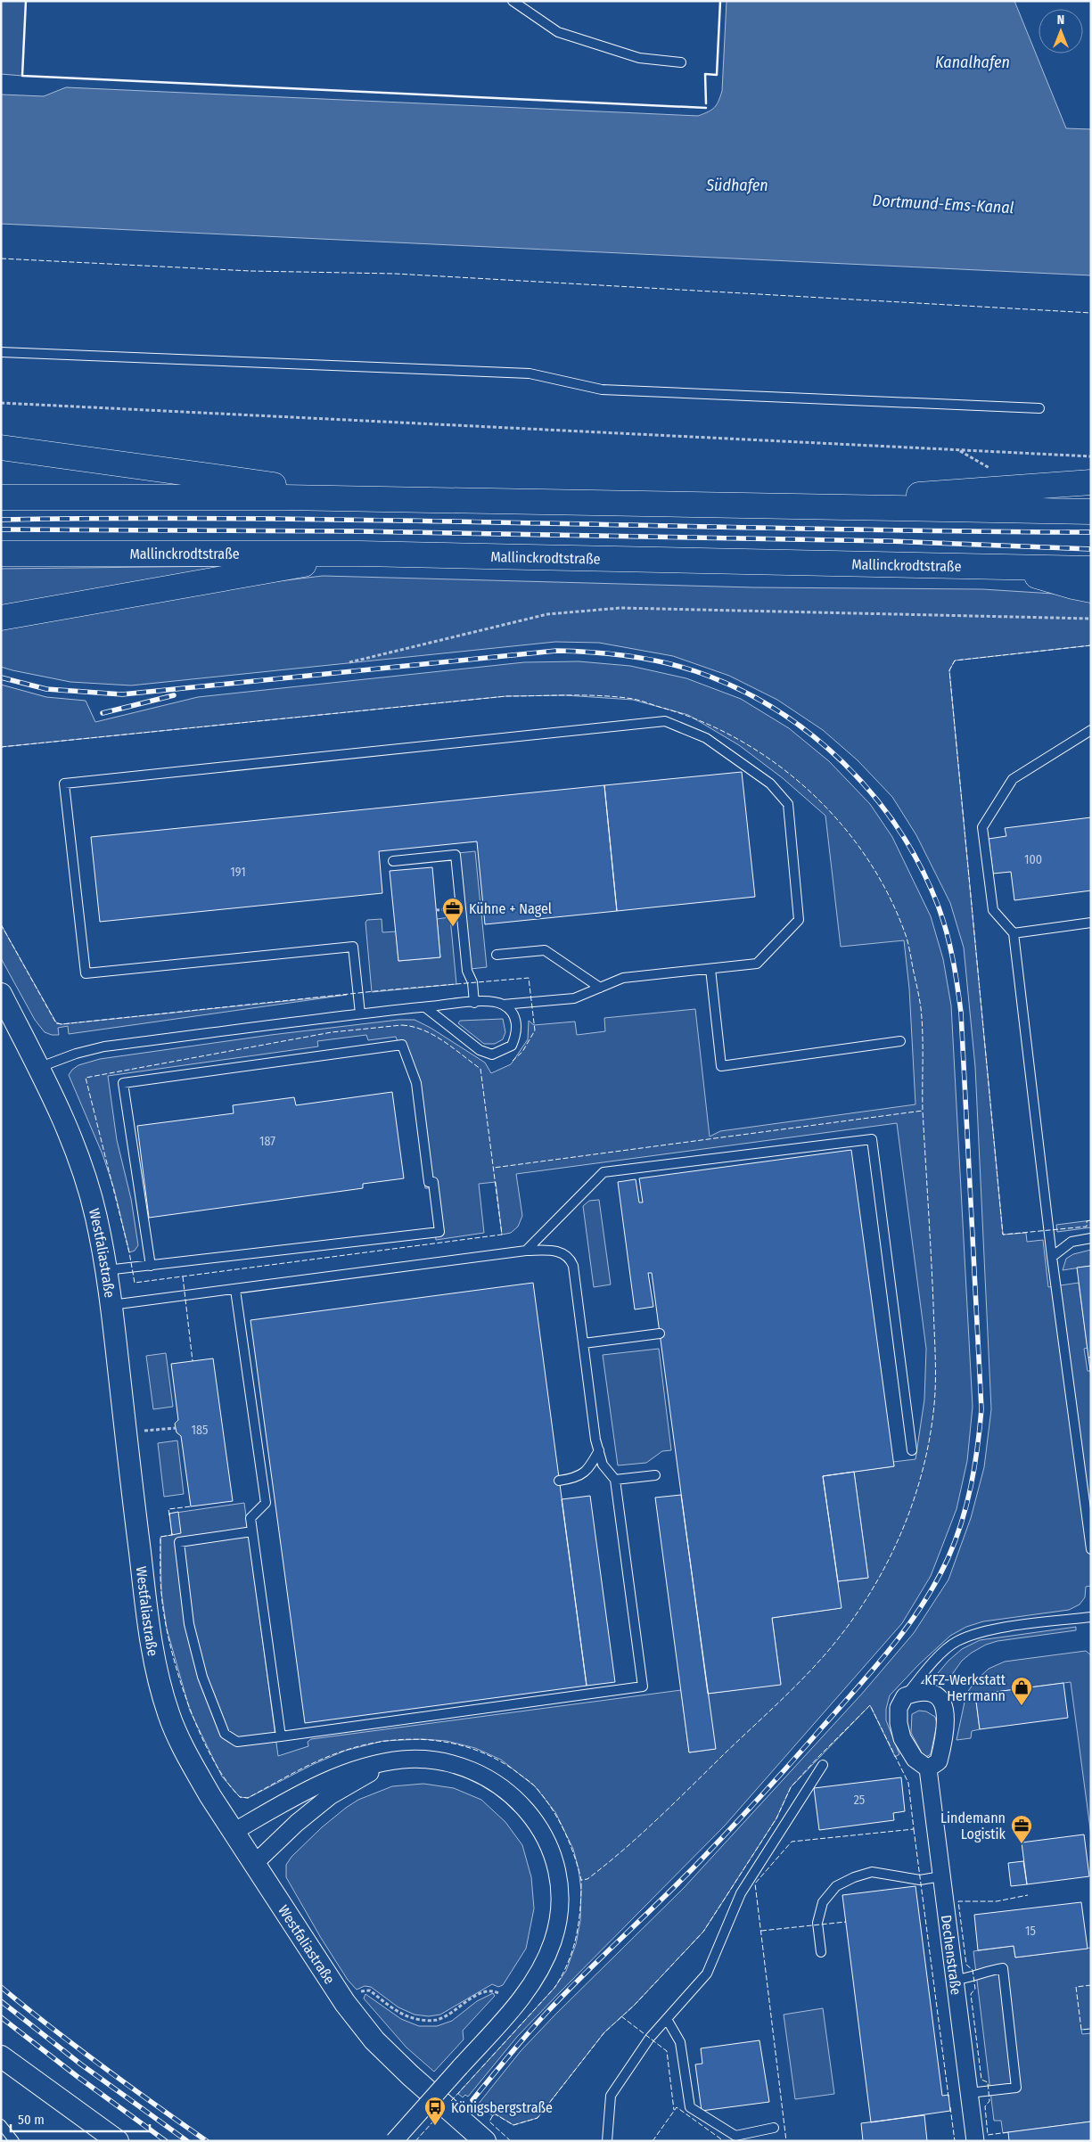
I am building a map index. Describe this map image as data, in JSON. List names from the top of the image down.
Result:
{
  "streets": {
    "highway": ["Mallinckrodtstraße"],
    "street": ["Westfaliastraße", "Dechenstraße"]
  },
  "water": ["Kanalhafen", "Südhafen", "Dortmund-Ems-Kanal"],
  "places": {
    "office": ["Kühne + Nagel", "Lindemann Logistik"],
    "shop": ["KFZ-Werkstatt Herrmann"],
    "bus stop": ["Königsbergstraße"]
  },
  "house_numbers": [
    "100",
    "191",
    "187",
    "185",
    "25",
    "15"
  ],
  "scale_bar": "50 m",
  "north": "top"
}
